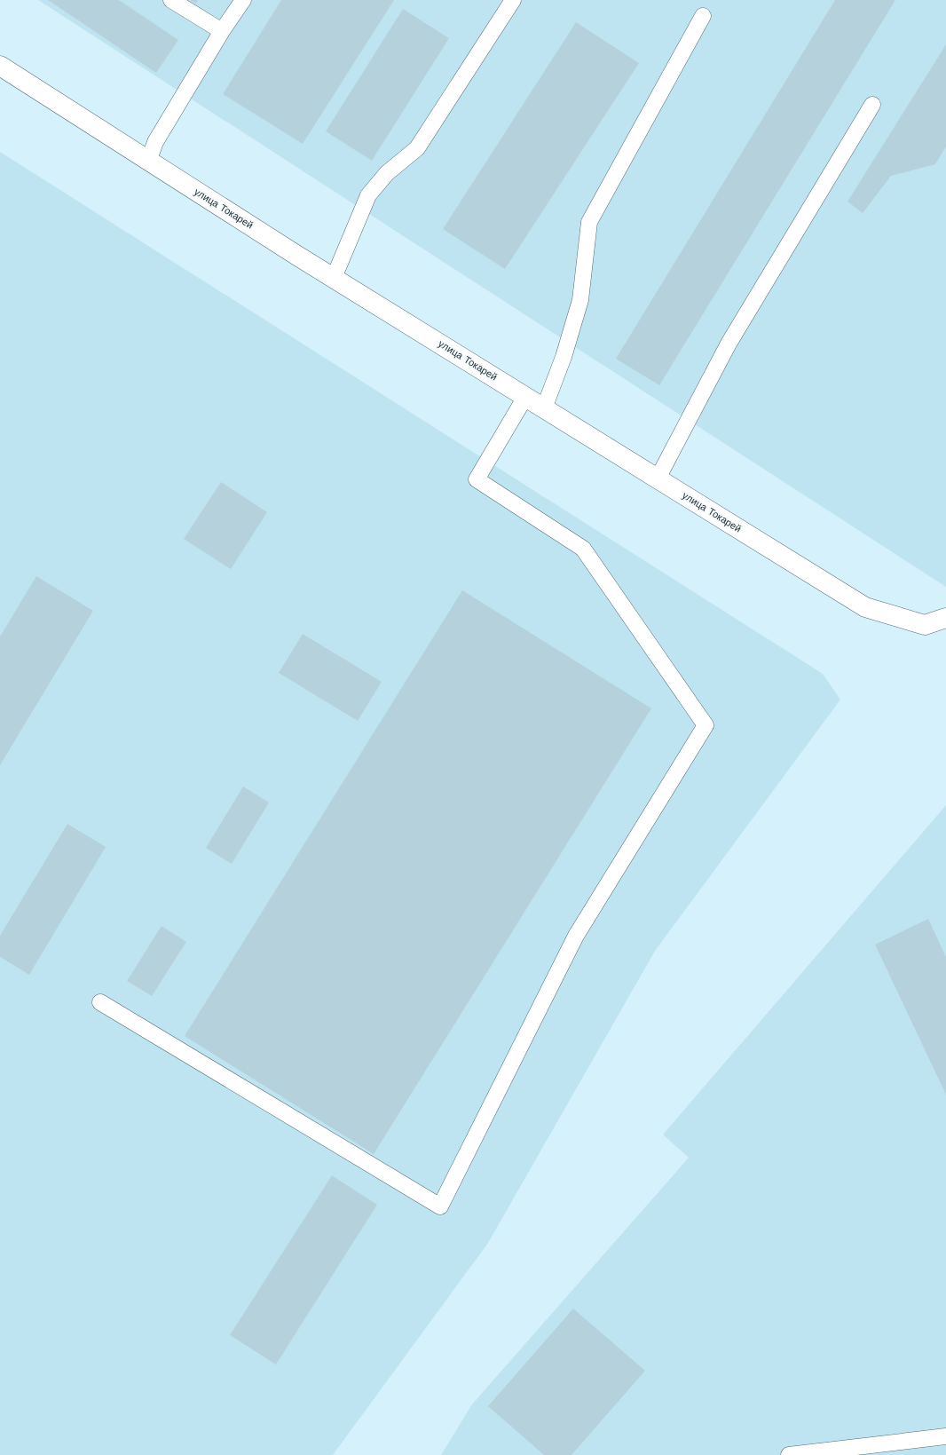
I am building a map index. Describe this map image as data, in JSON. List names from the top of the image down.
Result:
{
  "streets": {
    "street": ["улица Токарей"]
  }
}
